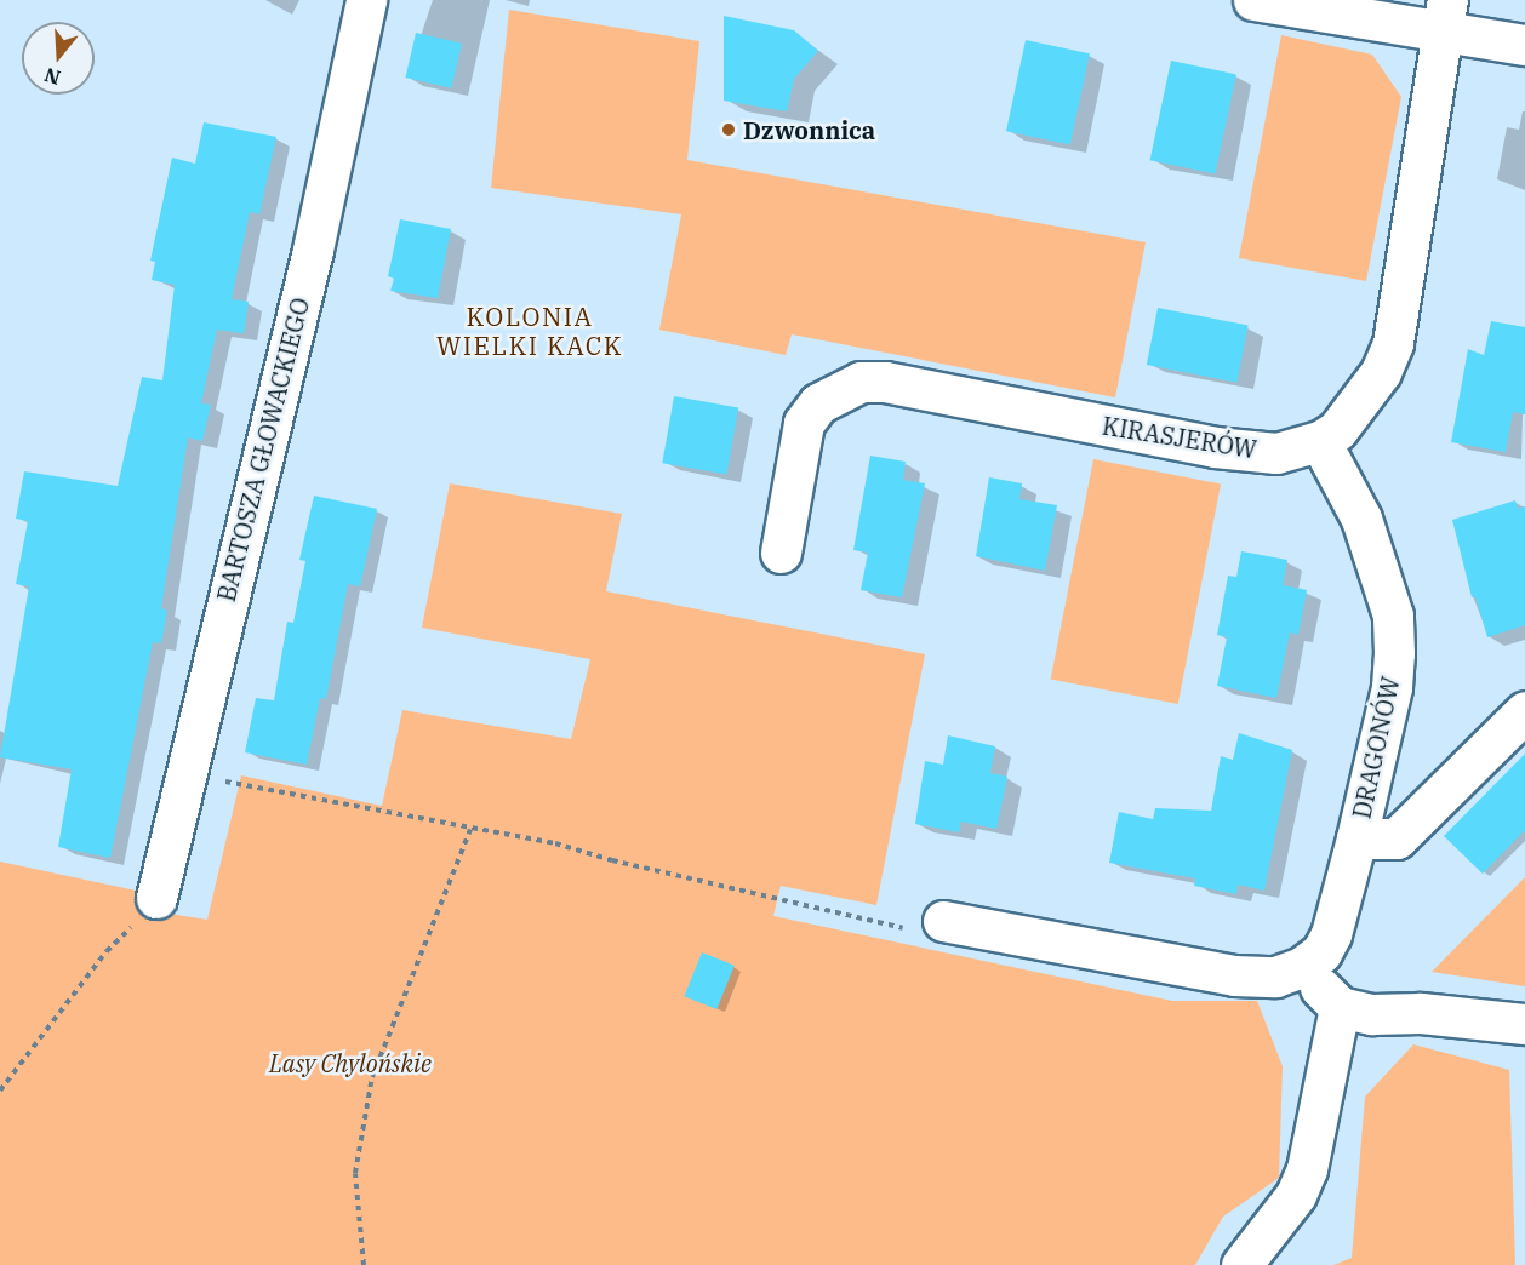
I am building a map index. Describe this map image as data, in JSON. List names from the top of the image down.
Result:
{
  "streets": {
    "street": ["KIRASJERÓW", "BARTOSZA GŁOWACKIEGO", "DRAGONÓW"]
  },
  "crossings": [
    ["KIRASJERÓW", "DRAGONÓW"]
  ],
  "districts": ["KOLONIA WIELKI KACK"],
  "parks": ["Lasy Chylońskie"],
  "places": ["Dzwonnica"],
  "north": "bottom"
}
